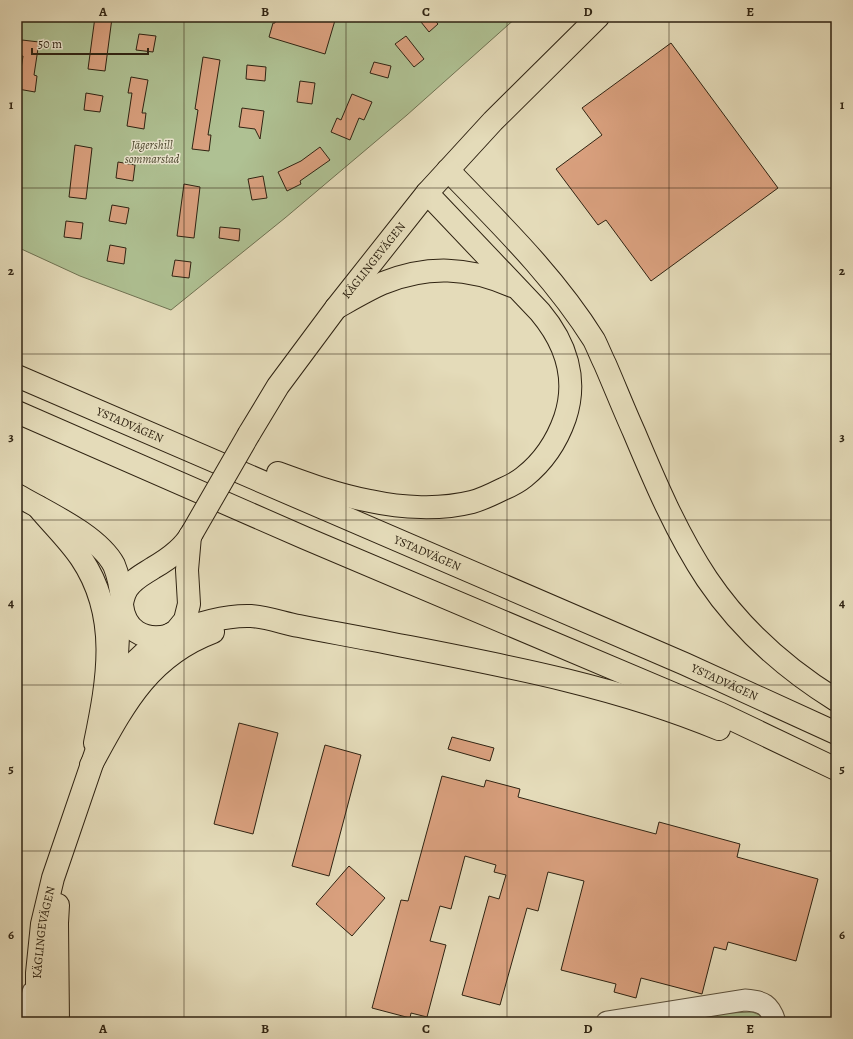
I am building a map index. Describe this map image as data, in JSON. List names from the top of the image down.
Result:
{
  "streets": {
    "main road": ["KÄGLINGEVÄGEN", "YSTADVÄGEN"]
  },
  "parks": ["Jägershill sommarstad"],
  "scale_bar": "50 m",
  "grid": {
    "columns": [
      "A",
      "B",
      "C",
      "D",
      "E"
    ],
    "rows": [
      "1",
      "2",
      "3",
      "4",
      "5",
      "6"
    ]
  }
}
